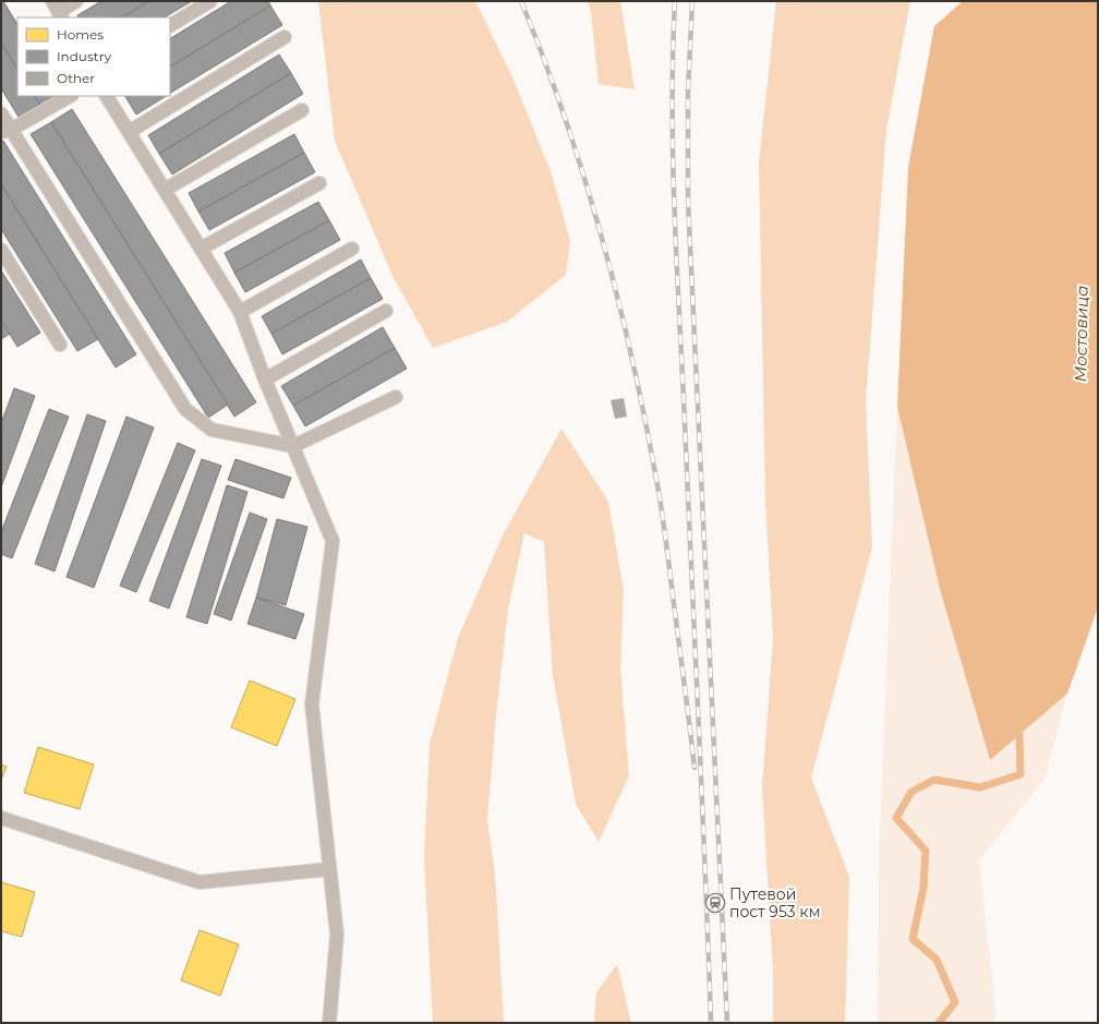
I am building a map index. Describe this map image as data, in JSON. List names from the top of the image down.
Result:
{
  "water": ["Мостовица"],
  "places": {
    "station": ["Путевой пост 953 км"]
  },
  "legend": ["Homes", "Industry", "Other"]
}
